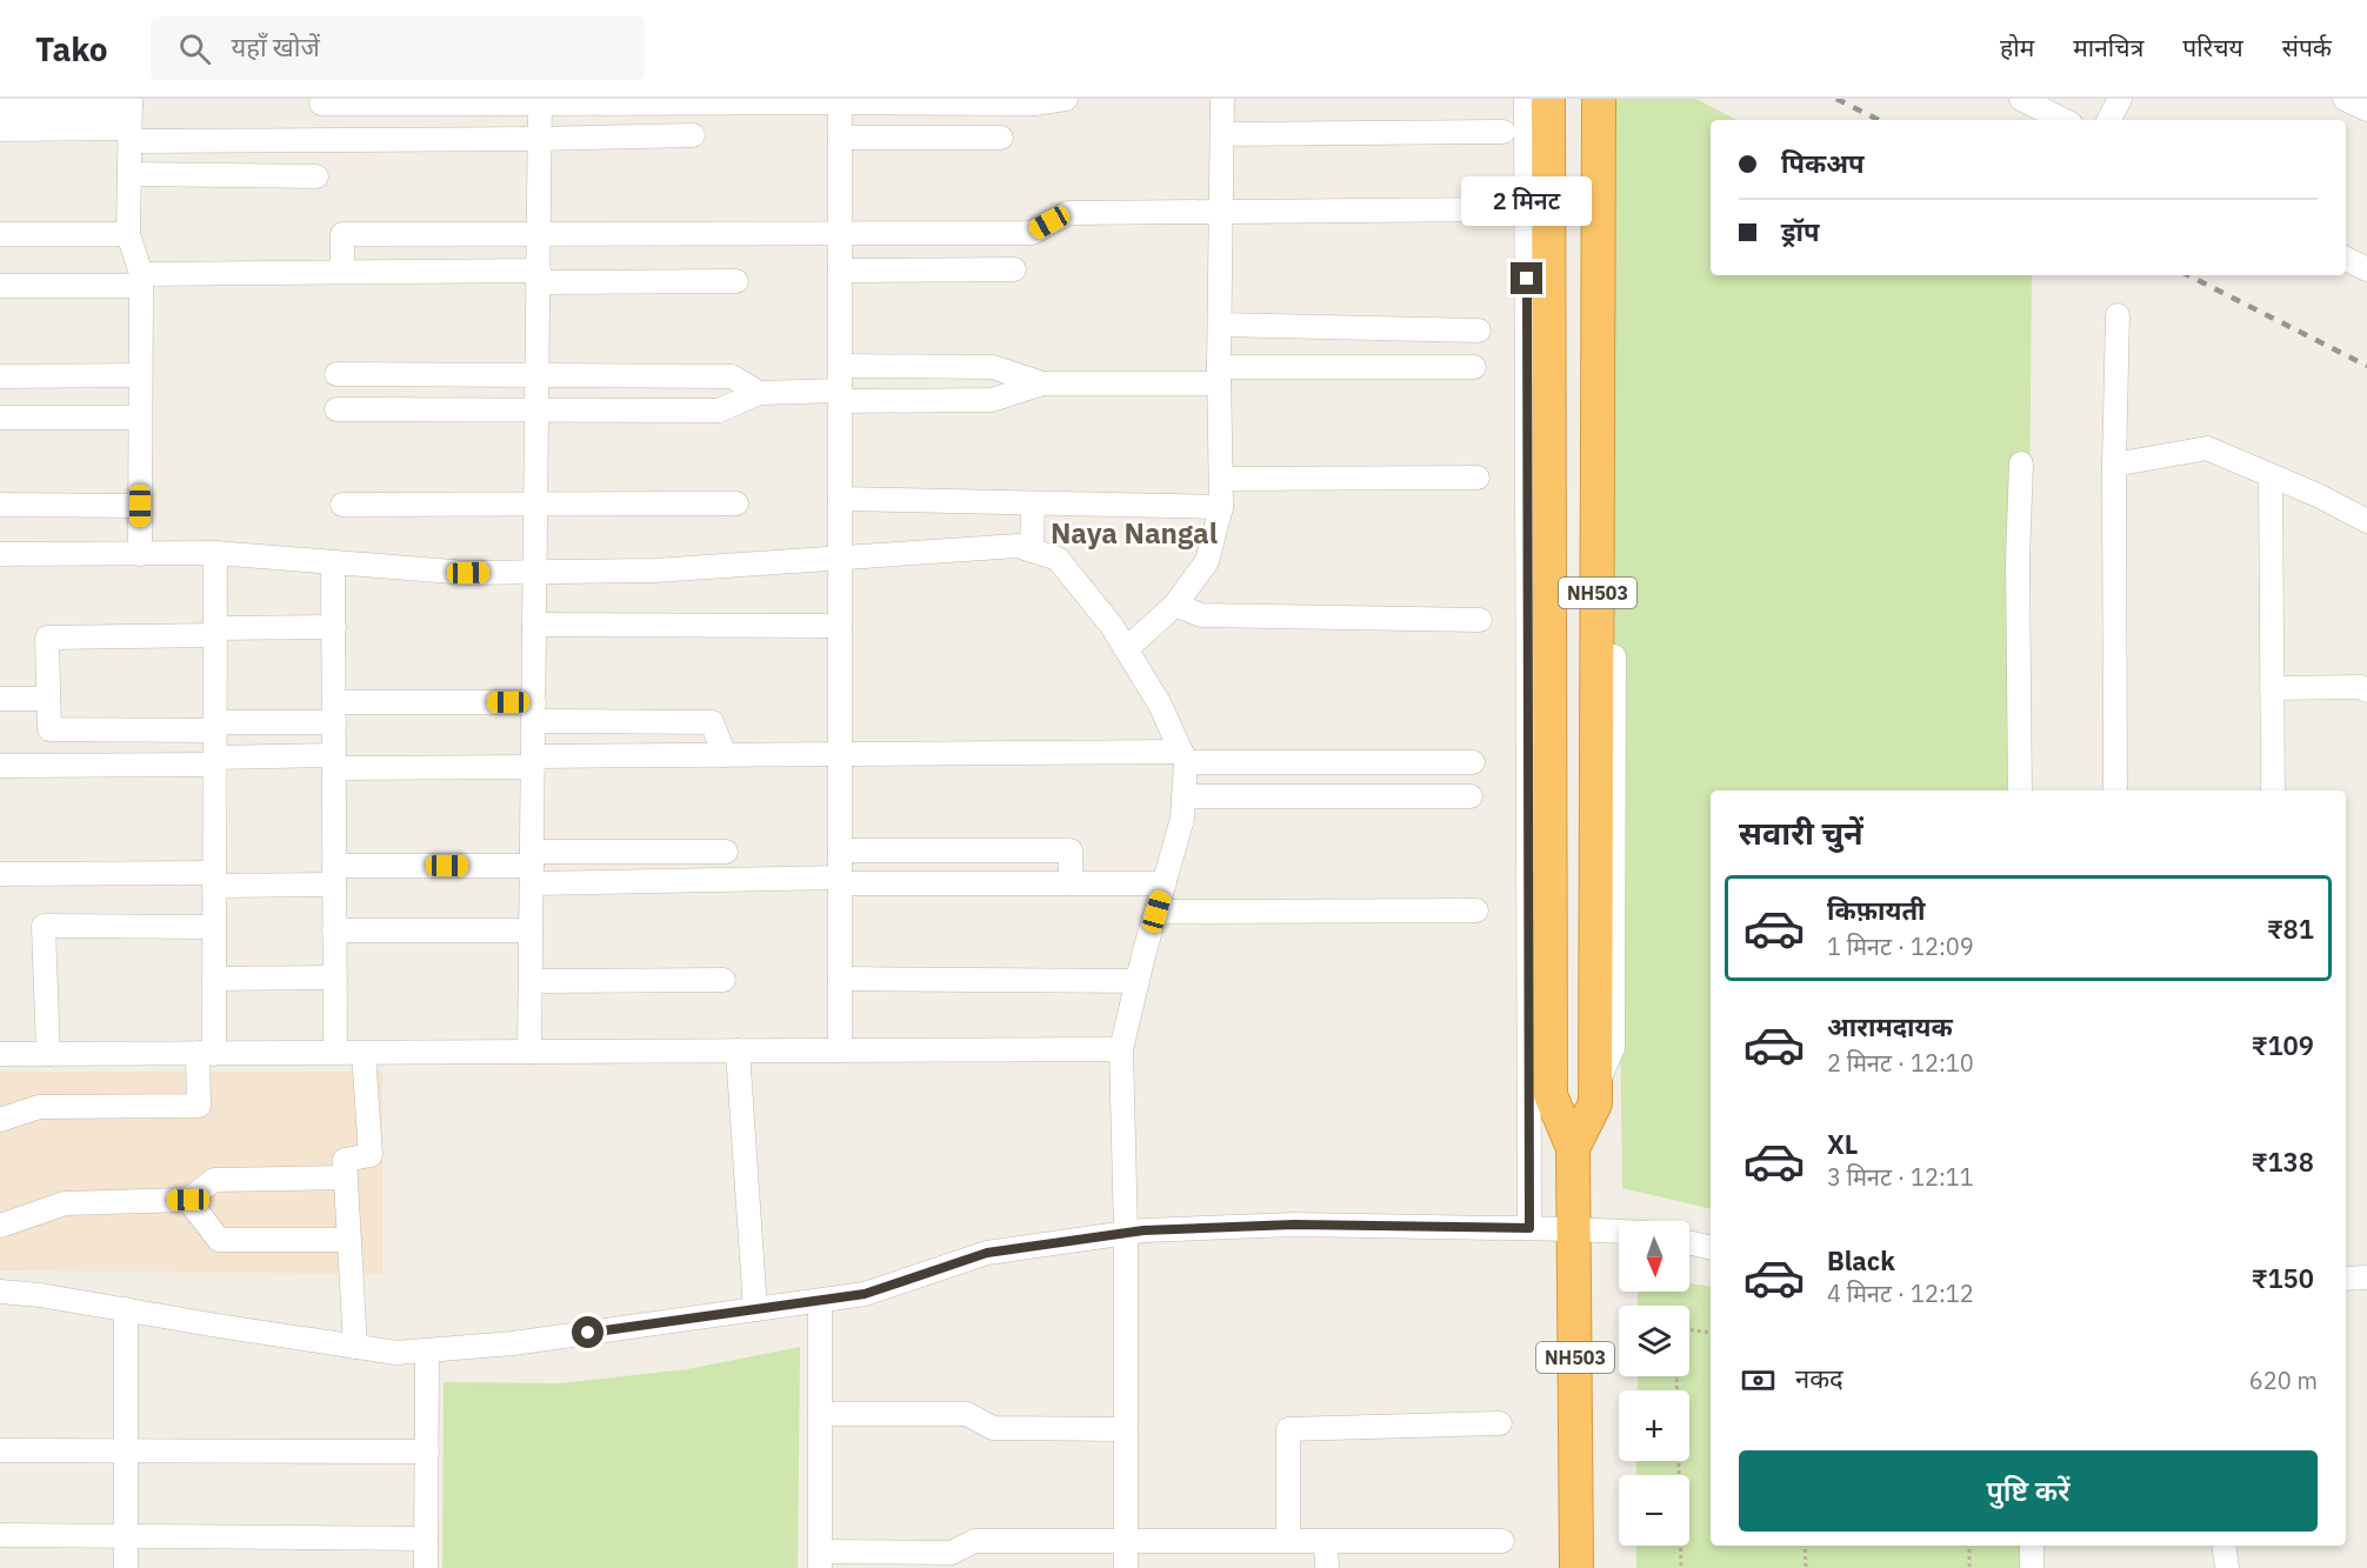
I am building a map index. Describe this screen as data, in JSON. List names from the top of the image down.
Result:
{
  "streets": {
    "highway": ["NH503"]
  },
  "districts": ["Naya Nangal"],
  "north": "bottom",
  "page": {
    "header": "Tako",
    "search": "यहाँ खोजें",
    "nav": [
      "होम",
      "मानचित्र",
      "परिचय",
      "संपर्क"
    ],
    "banner": ["पिकअप", "ड्रॉप"],
    "bubble": "2 मिनट",
    "heading": "सवारी चुनें",
    "list": [
      {
        "name": "किफ़ायती",
        "note": "1 मिनट · 12:09",
        "value": "₹81"
      },
      {
        "name": "आरामदायक",
        "note": "2 मिनट · 12:10",
        "value": "₹109"
      },
      {
        "name": "XL",
        "note": "3 मिनट · 12:11",
        "value": "₹138"
      },
      {
        "name": "Black",
        "note": "4 मिनट · 12:12",
        "value": "₹150"
      }
    ],
    "map_buttons": ["+", "−"],
    "pay": ["नकद", "620 m"],
    "buttons": "पुष्टि करें"
  }
}
